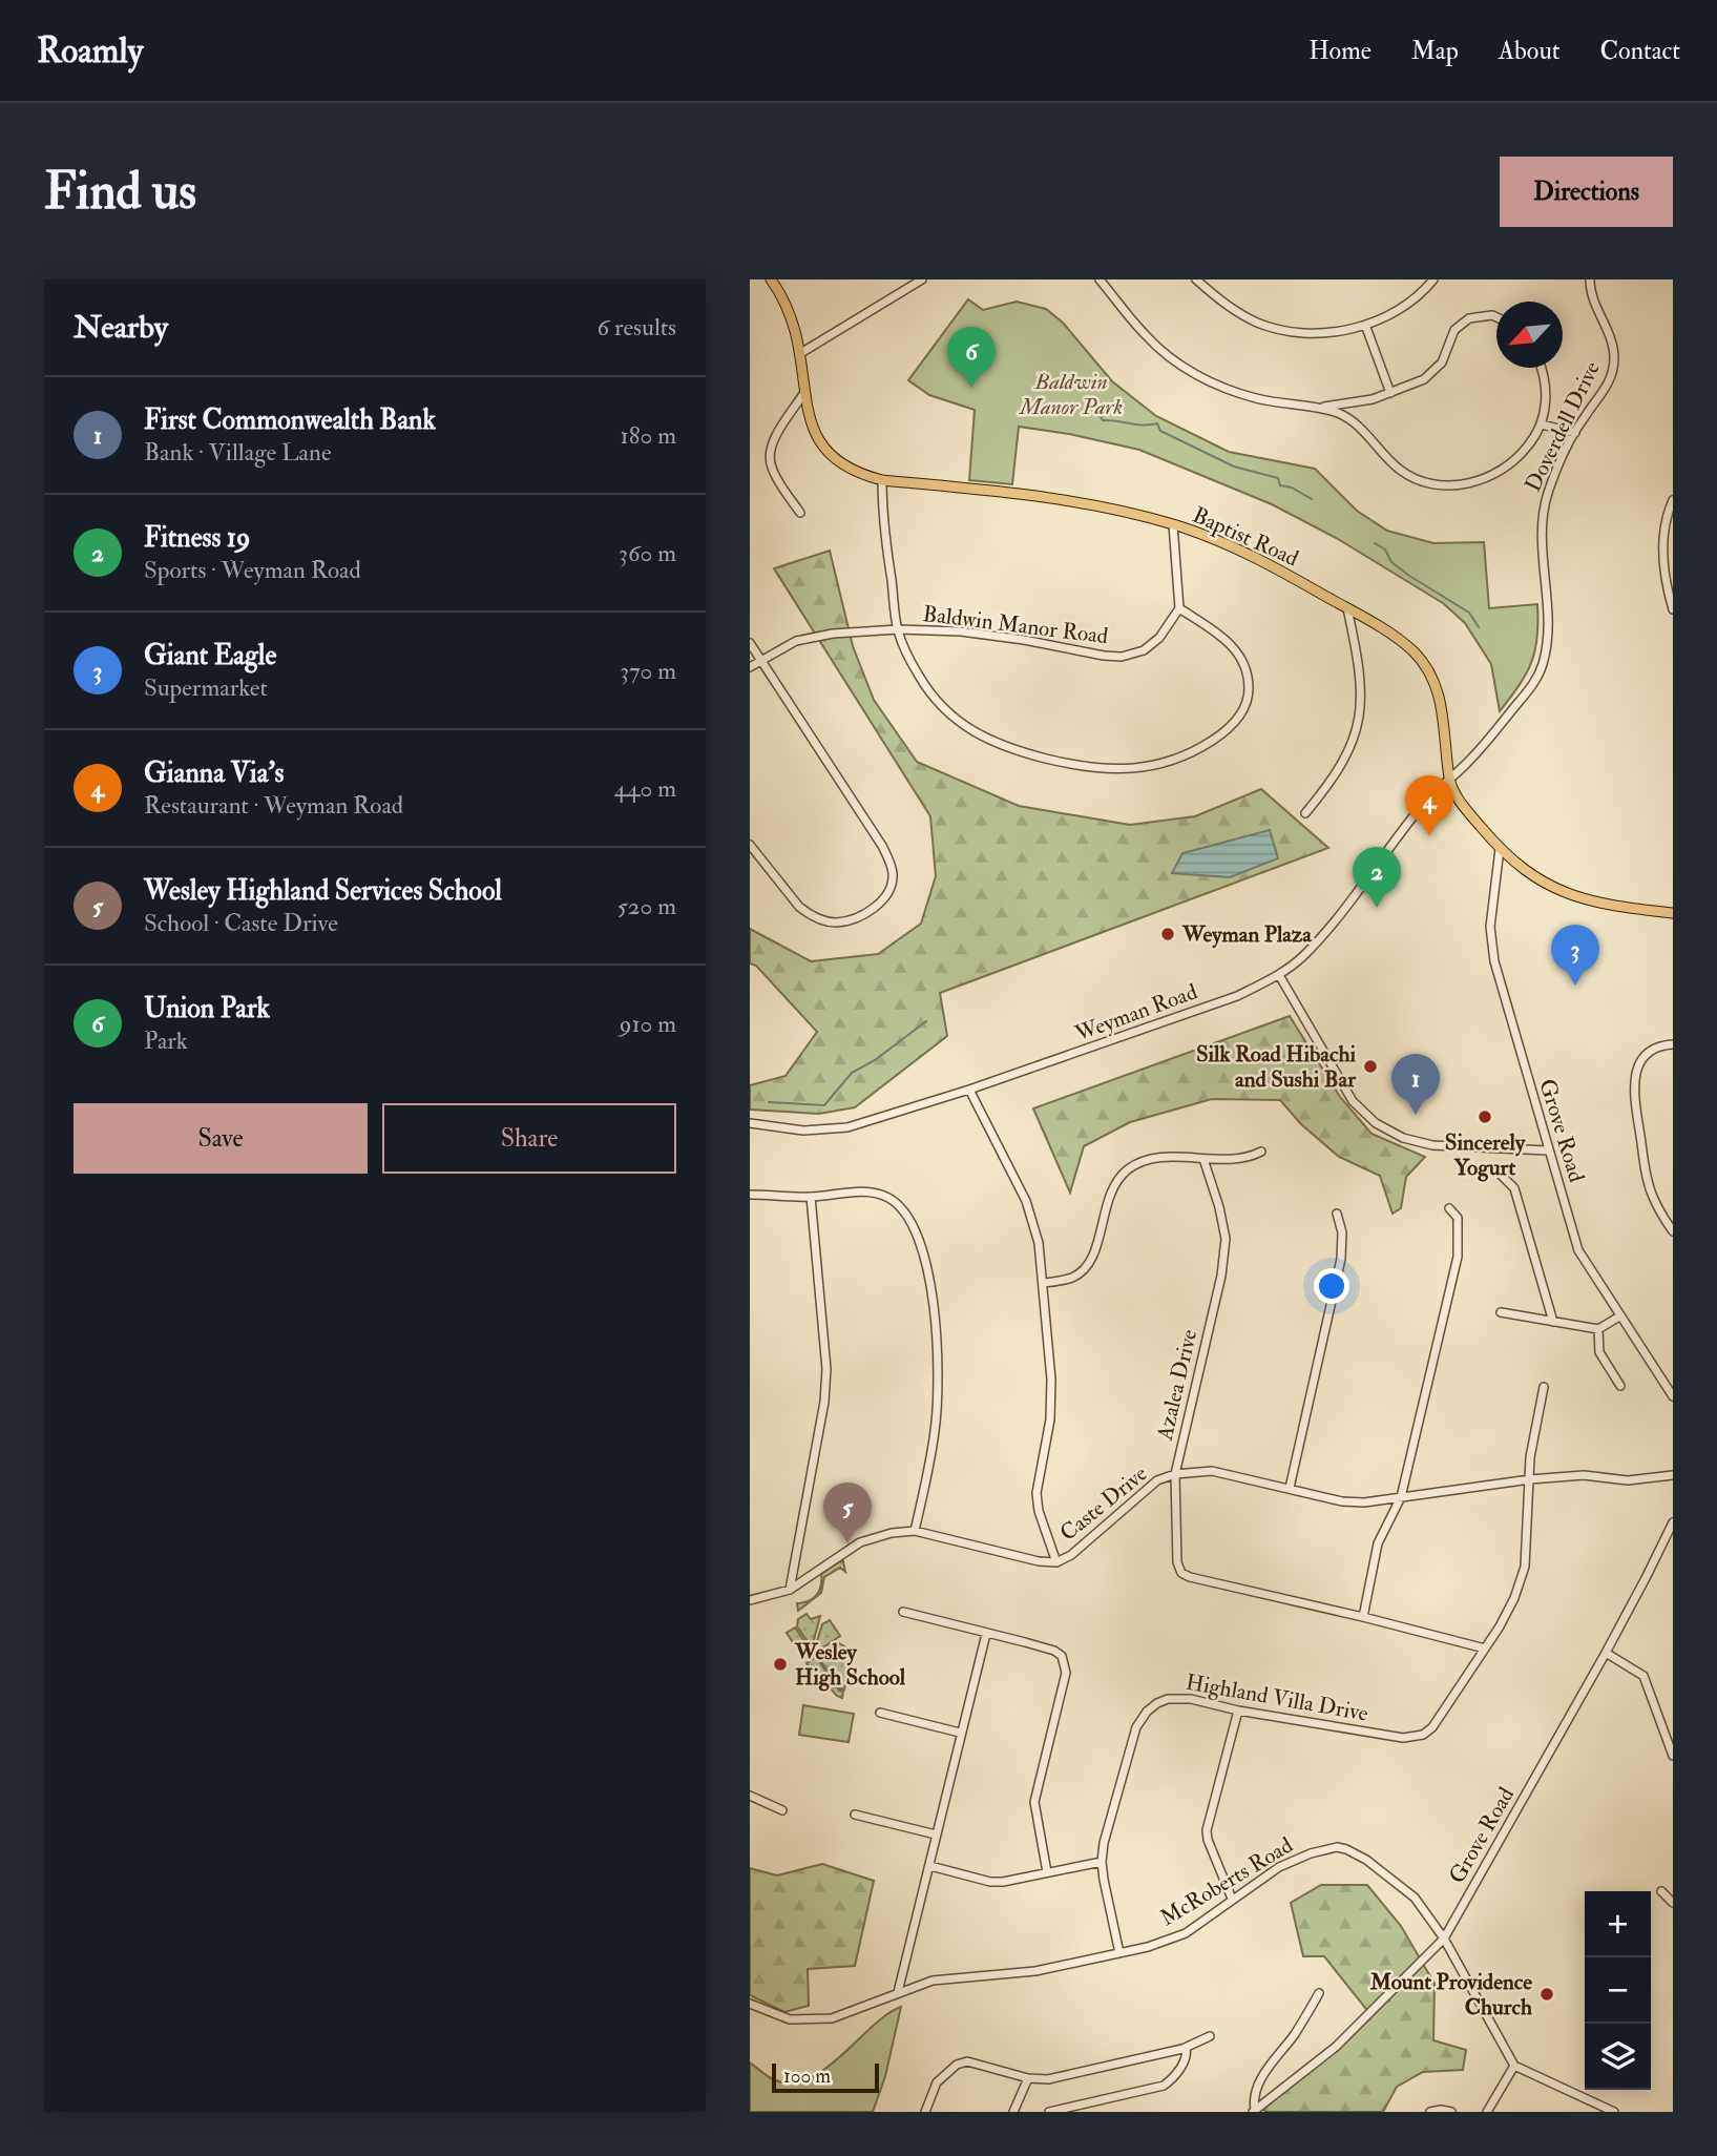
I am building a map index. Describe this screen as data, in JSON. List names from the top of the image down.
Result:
{
  "streets": {
    "main road": ["Baptist Road"],
    "street": [
      "Doverdell Drive",
      "Baldwin Manor Road",
      "Weyman Road",
      "Grove Road",
      "Azalea Drive",
      "Caste Drive",
      "Highland Villa Drive",
      "McRoberts Road"
    ]
  },
  "crossings": [
    ["Doverdell Drive", "Baptist Road"],
    ["Doverdell Drive", "Weyman Road"],
    ["Baptist Road", "Weyman Road"],
    ["Baptist Road", "Grove Road"],
    ["Grove Road", "McRoberts Road"],
    ["Azalea Drive", "Caste Drive"],
    ["Azalea Drive", "Highland Villa Drive"],
    ["Caste Drive", "Highland Villa Drive"],
    ["Highland Villa Drive", "McRoberts Road"]
  ],
  "parks": ["Baldwin Manor Park"],
  "places": [
    "Weyman Plaza",
    "Silk Road Hibachi and Sushi Bar",
    "Sincerely Yogurt",
    "Wesley High School",
    "Mount Providence Church"
  ],
  "scale_bar": "100 m",
  "north": "bottom left",
  "page": {
    "header": "Roamly",
    "nav": [
      "Home",
      "Map",
      "About",
      "Contact"
    ],
    "buttons": [
      "Directions",
      ["Save", "Share"]
    ],
    "title": "Find us",
    "heading": ["Nearby", "6 results"],
    "pins": [
      "6",
      "4",
      "2",
      "3",
      "1",
      "5"
    ],
    "list": [
      {
        "mark": "1",
        "name": "First Commonwealth Bank",
        "note": "Bank · Village Lane",
        "value": "180 m"
      },
      {
        "mark": "2",
        "name": "Fitness 19",
        "note": "Sports · Weyman Road",
        "value": "360 m"
      },
      {
        "mark": "3",
        "name": "Giant Eagle",
        "note": "Supermarket",
        "value": "370 m"
      },
      {
        "mark": "4",
        "name": "Gianna Via's",
        "note": "Restaurant · Weyman Road",
        "value": "440 m"
      },
      {
        "mark": "5",
        "name": "Wesley Highland Services School",
        "note": "School · Caste Drive",
        "value": "520 m"
      },
      {
        "mark": "6",
        "name": "Union Park",
        "note": "Park",
        "value": "910 m"
      }
    ],
    "map_buttons": ["+", "−"],
    "scale": "100 m"
  }
}
